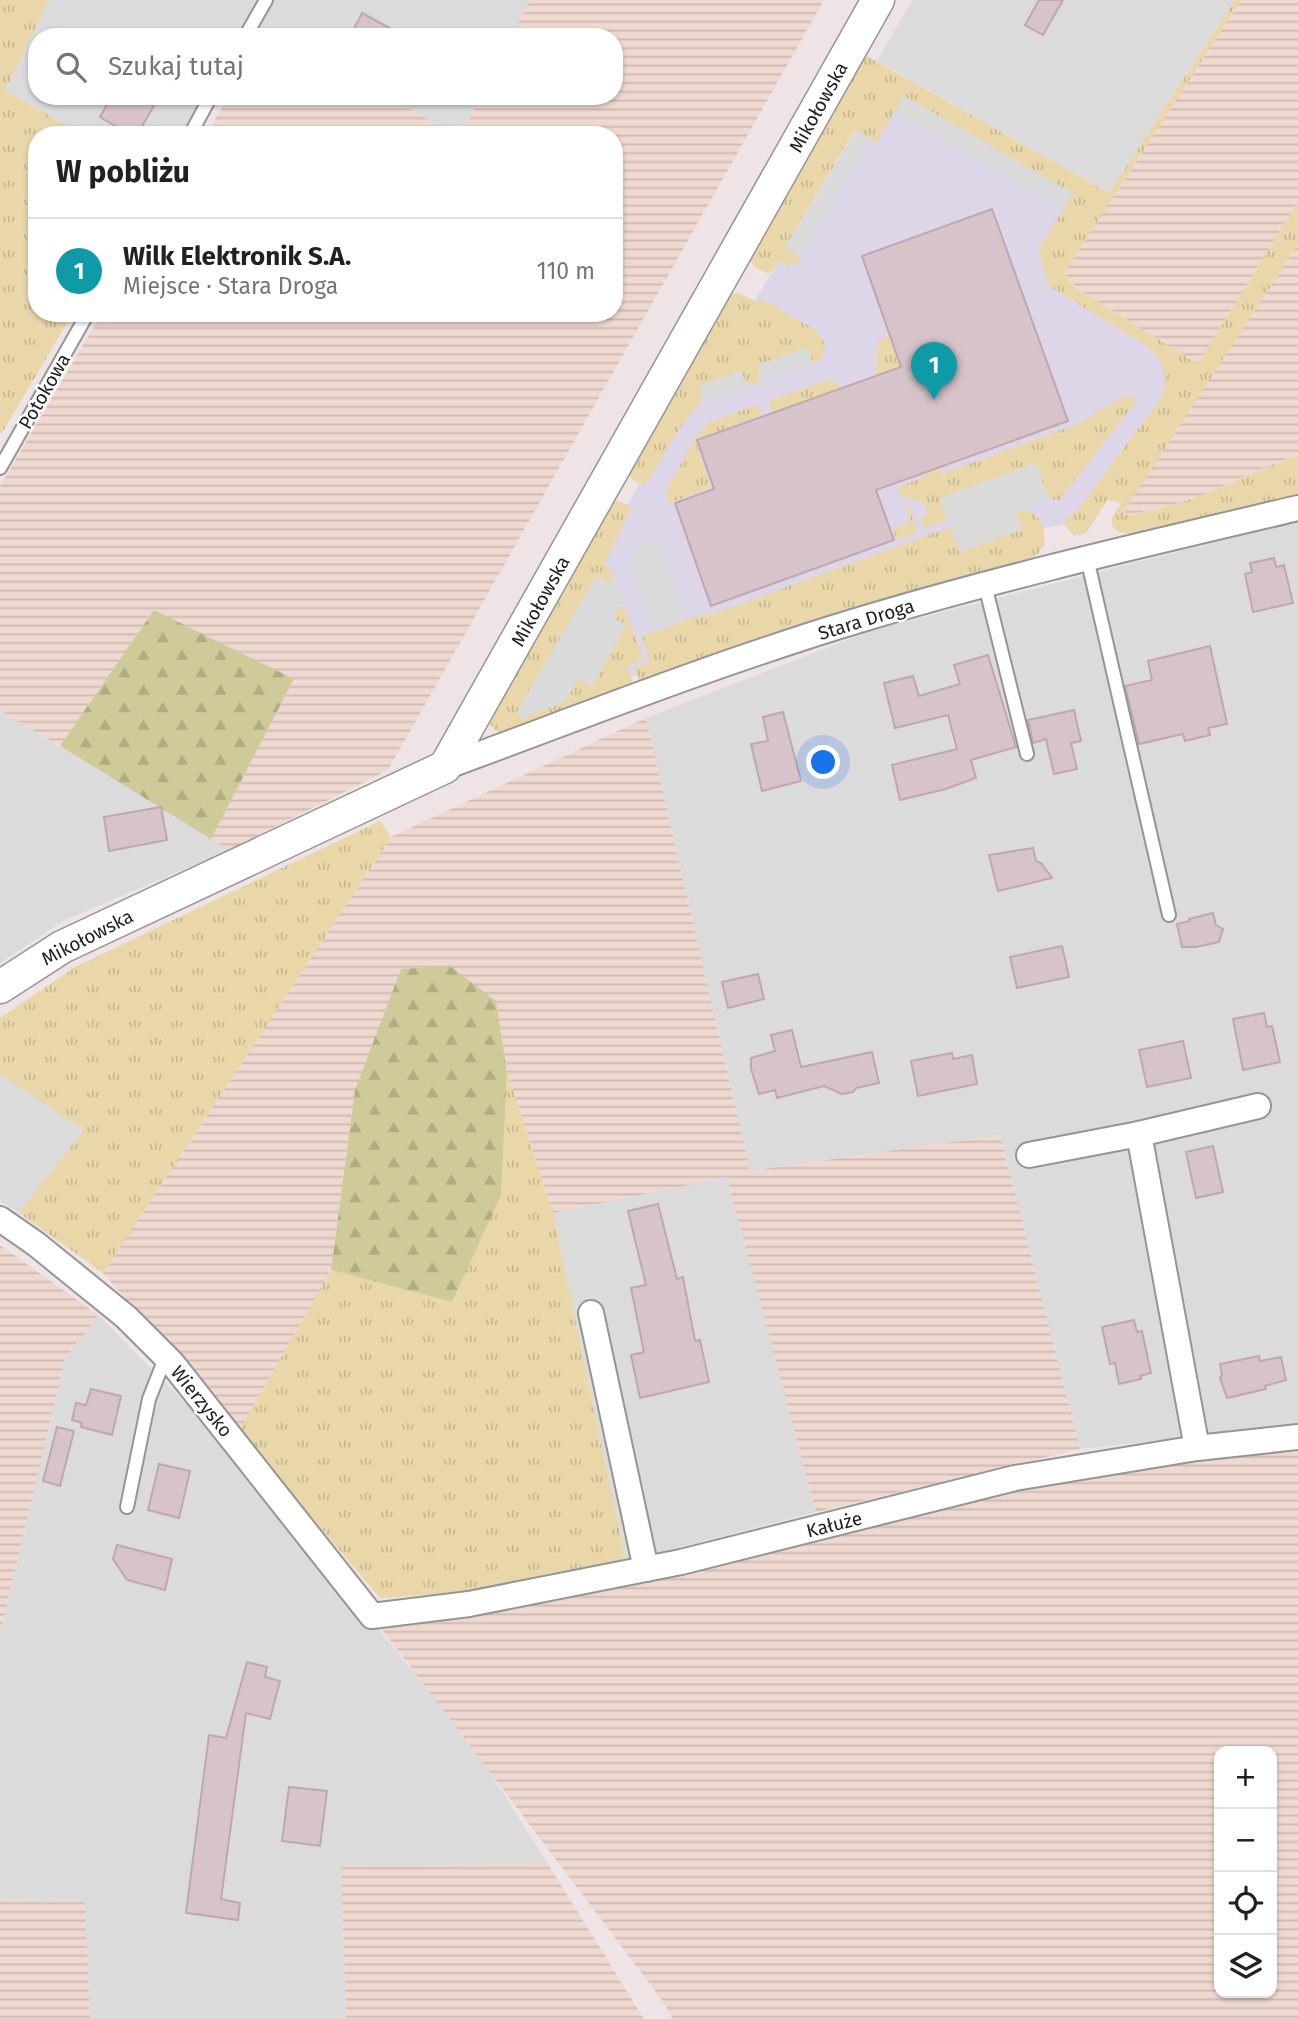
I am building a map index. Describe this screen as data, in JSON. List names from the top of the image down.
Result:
{
  "streets": {
    "street": [
      "Mikołowska",
      "Stara Droga",
      "Wierzysko",
      "Kałuże"
    ],
    "lane": ["Potokowa"]
  },
  "crossings": [
    ["Mikołowska", "Stara Droga"],
    ["Wierzysko", "Kałuże"]
  ],
  "page": {
    "search": "Szukaj tutaj",
    "heading": "W pobliżu",
    "list": [
      {
        "mark": "1",
        "name": "Wilk Elektronik S.A.",
        "note": "Miejsce · Stara Droga",
        "value": "110 m"
      }
    ],
    "pins": "1",
    "map_buttons": ["+", "−"]
  }
}
